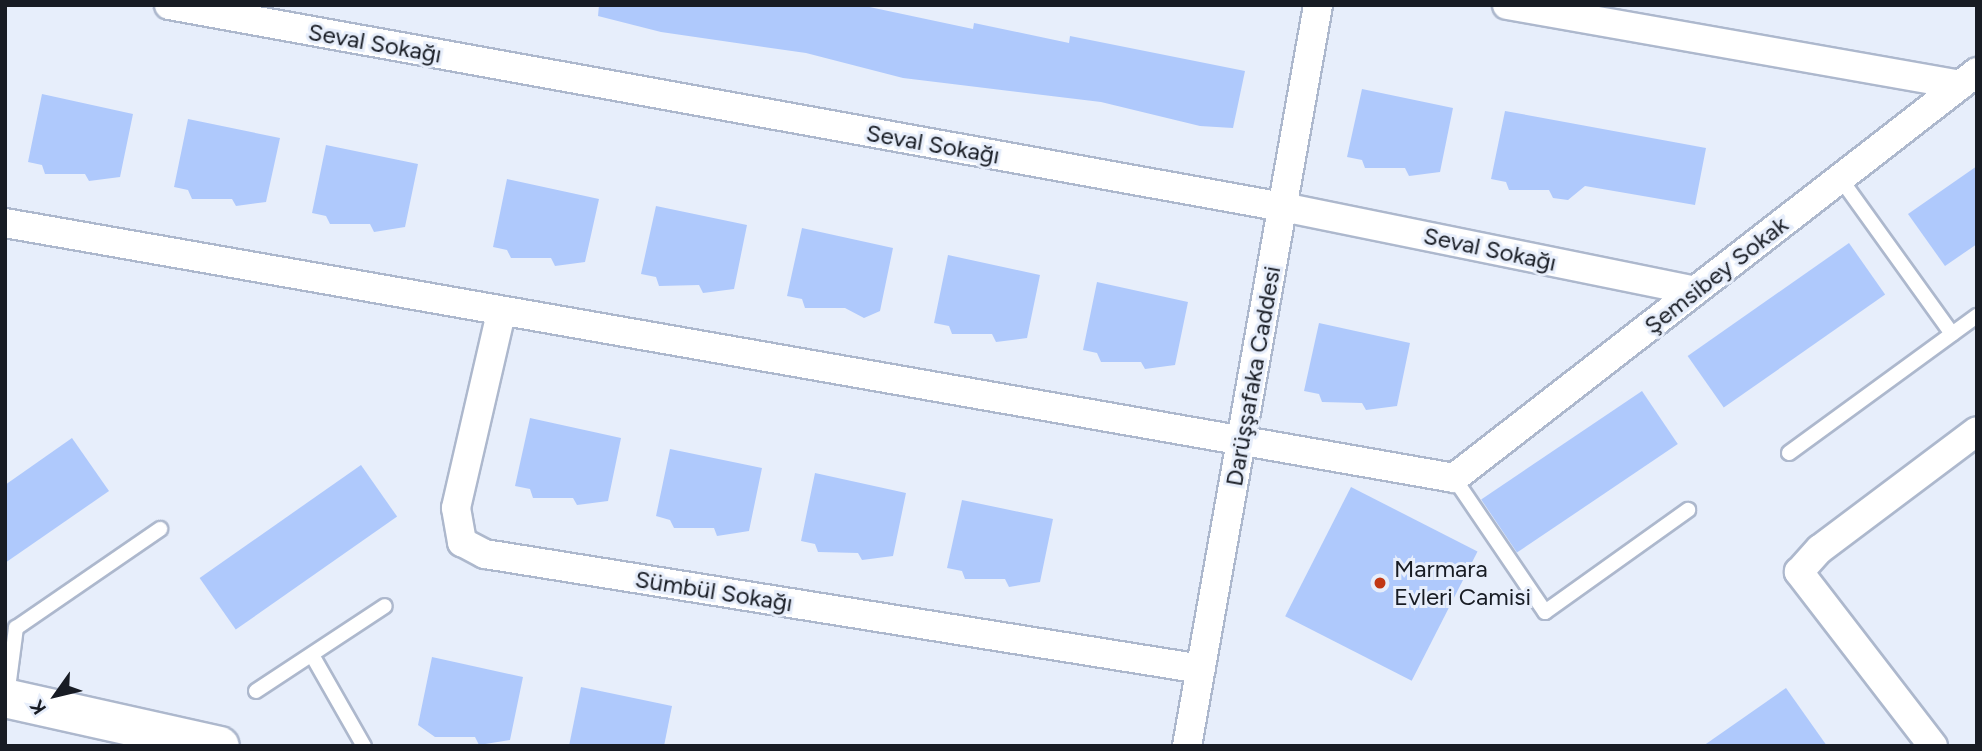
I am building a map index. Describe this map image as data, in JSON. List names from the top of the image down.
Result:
{
  "streets": {
    "street": [
      "Seval Sokağı",
      "Şemsibey Sokak",
      "Darüşşafaka Caddesi",
      "Sümbül Sokağı"
    ]
  },
  "crossings": [
    ["Seval Sokağı", "Şemsibey Sokak"],
    ["Seval Sokağı", "Darüşşafaka Caddesi"],
    ["Darüşşafaka Caddesi", "Sümbül Sokağı"]
  ],
  "places": ["Marmara Evleri Camisi"],
  "north": "bottom left"
}
